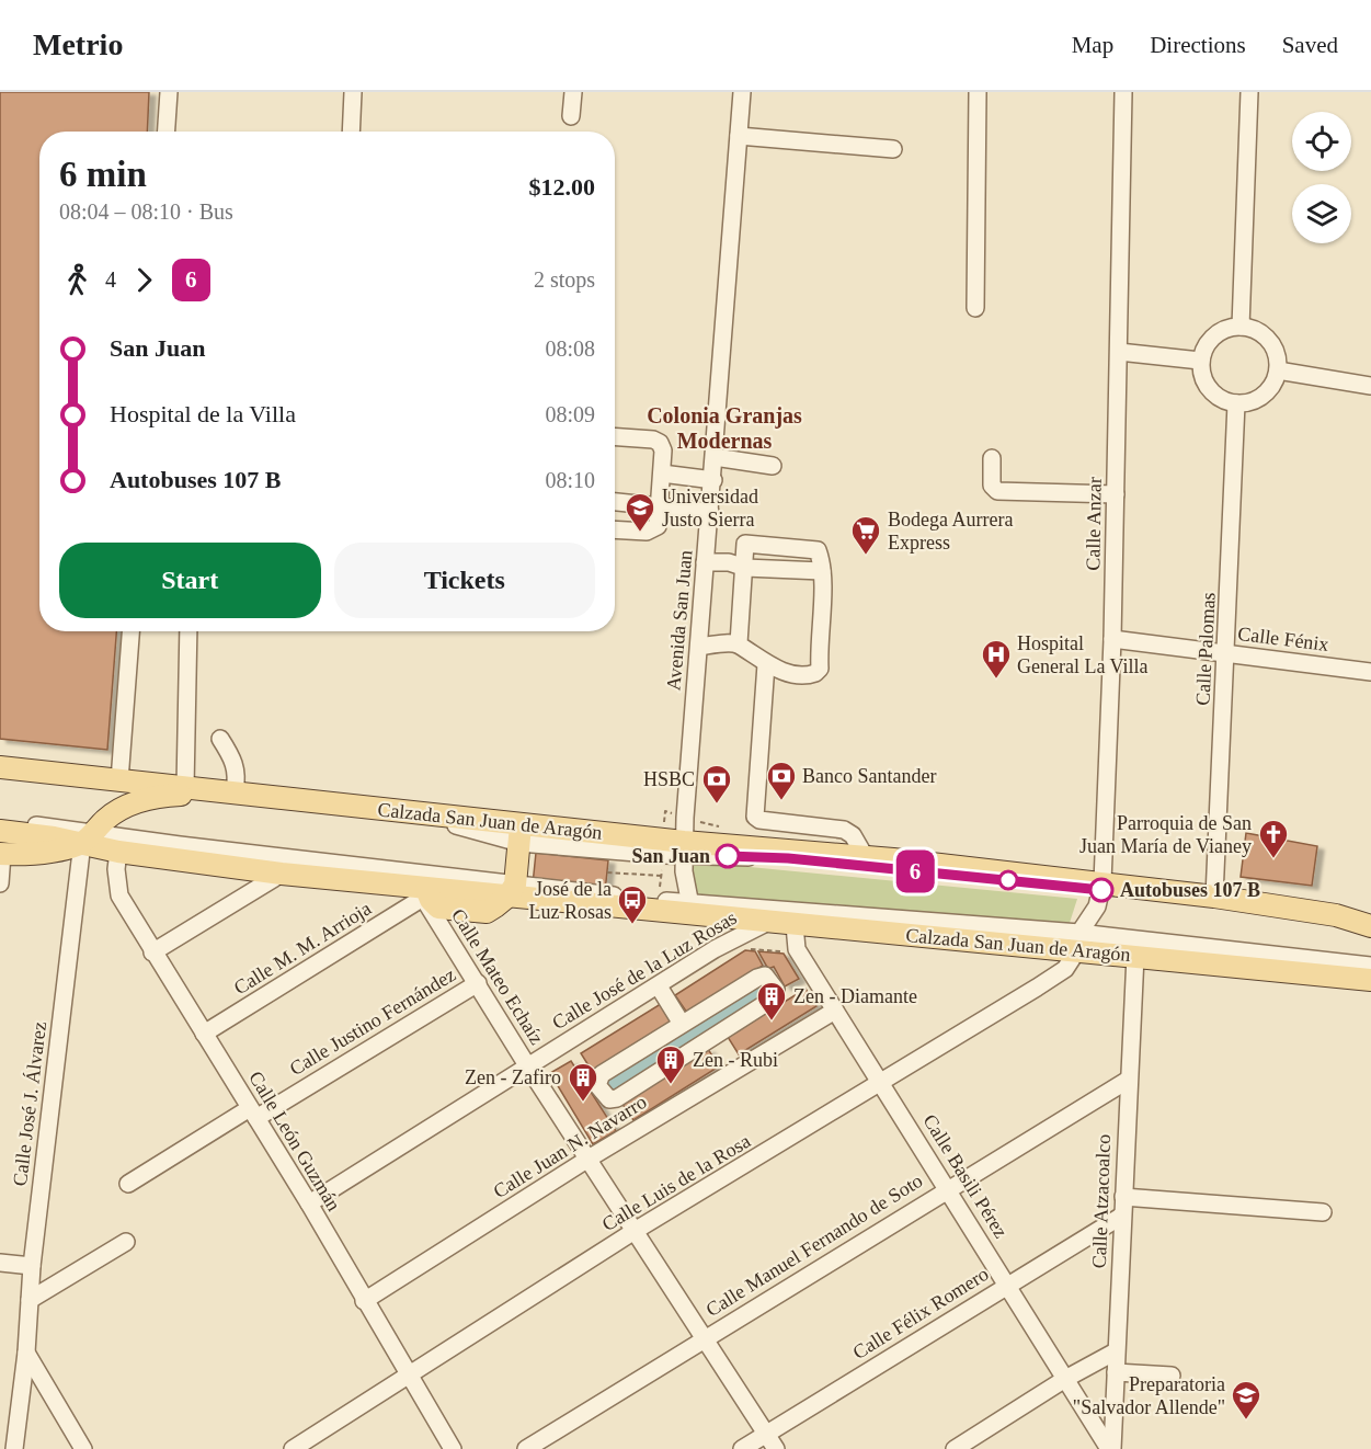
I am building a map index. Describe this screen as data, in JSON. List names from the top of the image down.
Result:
{
  "streets": {
    "main road": ["Calzada San Juan de Aragón"],
    "street": [
      "Calle Anzar",
      "Avenida San Juan",
      "Calle Fénix",
      "Calle Palomas",
      "Calle M. M. Arrioja",
      "Calle José de la Luz Rosas",
      "Calle Mateo Echaíz",
      "Calle Justino Fernández",
      "Calle José J. Álvarez",
      "Calle León Guzmán",
      "Calle Juan N. Navarro",
      "Calle Basili Pérez",
      "Calle Luis de la Rosa",
      "Calle Atzacoalco",
      "Calle Manuel Fernando de Soto",
      "Calle Félix Romero"
    ]
  },
  "crossings": [
    ["Calle Anzar", "Calle Fénix"],
    ["Calle Anzar", "Calzada San Juan de Aragón"],
    ["Calle Anzar", "Calle Luis de la Rosa"],
    ["Avenida San Juan", "Calzada San Juan de Aragón"],
    ["Calle Fénix", "Calle Palomas"],
    ["Calle Palomas", "Calzada San Juan de Aragón"],
    ["Calzada San Juan de Aragón", "Calle José de la Luz Rosas"],
    ["Calzada San Juan de Aragón", "Calle Basili Pérez"],
    ["Calzada San Juan de Aragón", "Calle Luis de la Rosa"],
    ["Calzada San Juan de Aragón", "Calle Atzacoalco"],
    ["Calle M. M. Arrioja", "Calle Mateo Echaíz"],
    ["Calle M. M. Arrioja", "Calle León Guzmán"],
    ["Calle José de la Luz Rosas", "Calle Mateo Echaíz"],
    ["Calle José de la Luz Rosas", "Calle León Guzmán"],
    ["Calle Mateo Echaíz", "Calle Justino Fernández"],
    ["Calle Mateo Echaíz", "Calle Juan N. Navarro"],
    ["Calle Mateo Echaíz", "Calle Luis de la Rosa"],
    ["Calle Mateo Echaíz", "Calle Manuel Fernando de Soto"],
    ["Calle Mateo Echaíz", "Calle Félix Romero"],
    ["Calle Justino Fernández", "Calle León Guzmán"],
    ["Calle León Guzmán", "Calle Juan N. Navarro"],
    ["Calle León Guzmán", "Calle Luis de la Rosa"],
    ["Calle Juan N. Navarro", "Calle Basili Pérez"],
    ["Calle Basili Pérez", "Calle Luis de la Rosa"],
    ["Calle Basili Pérez", "Calle Atzacoalco"],
    ["Calle Basili Pérez", "Calle Manuel Fernando de Soto"],
    ["Calle Basili Pérez", "Calle Félix Romero"],
    ["Calle Atzacoalco", "Calle Manuel Fernando de Soto"],
    ["Calle Atzacoalco", "Calle Félix Romero"]
  ],
  "districts": ["Colonia Granjas Modernas"],
  "places": {
    "school or university": ["Universidad Justo Sierra", "Preparatoria \"Salvador Allende\""],
    "supermarket": ["Bodega Aurrera Express"],
    "hospital": ["Hospital General La Villa"],
    "bank": ["Banco Santander", "HSBC"],
    "other": ["San Juan", "Autobuses 107 B"],
    "church": ["Parroquia de San Juan María de Vianey"],
    "bus stop": ["José de la Luz Rosas"],
    "building": ["Zen - Diamante", "Zen - Rubi", "Zen - Zafiro"]
  },
  "lines": ["bus line 6"],
  "page": {
    "header": "Metrio",
    "nav": ["Map", "Directions", "Saved"],
    "on_map": "6",
    "heading": ["6 min", "08:04 – 08:10 · Bus", "$12.00"],
    "legs": ["4", "6", "2 stops"],
    "list": [
      {
        "name": "San Juan",
        "value": "08:08"
      },
      {
        "name": "Hospital de la Villa",
        "value": "08:09"
      },
      {
        "name": "Autobuses 107 B",
        "value": "08:10"
      }
    ],
    "buttons": ["Start", "Tickets"]
  }
}
